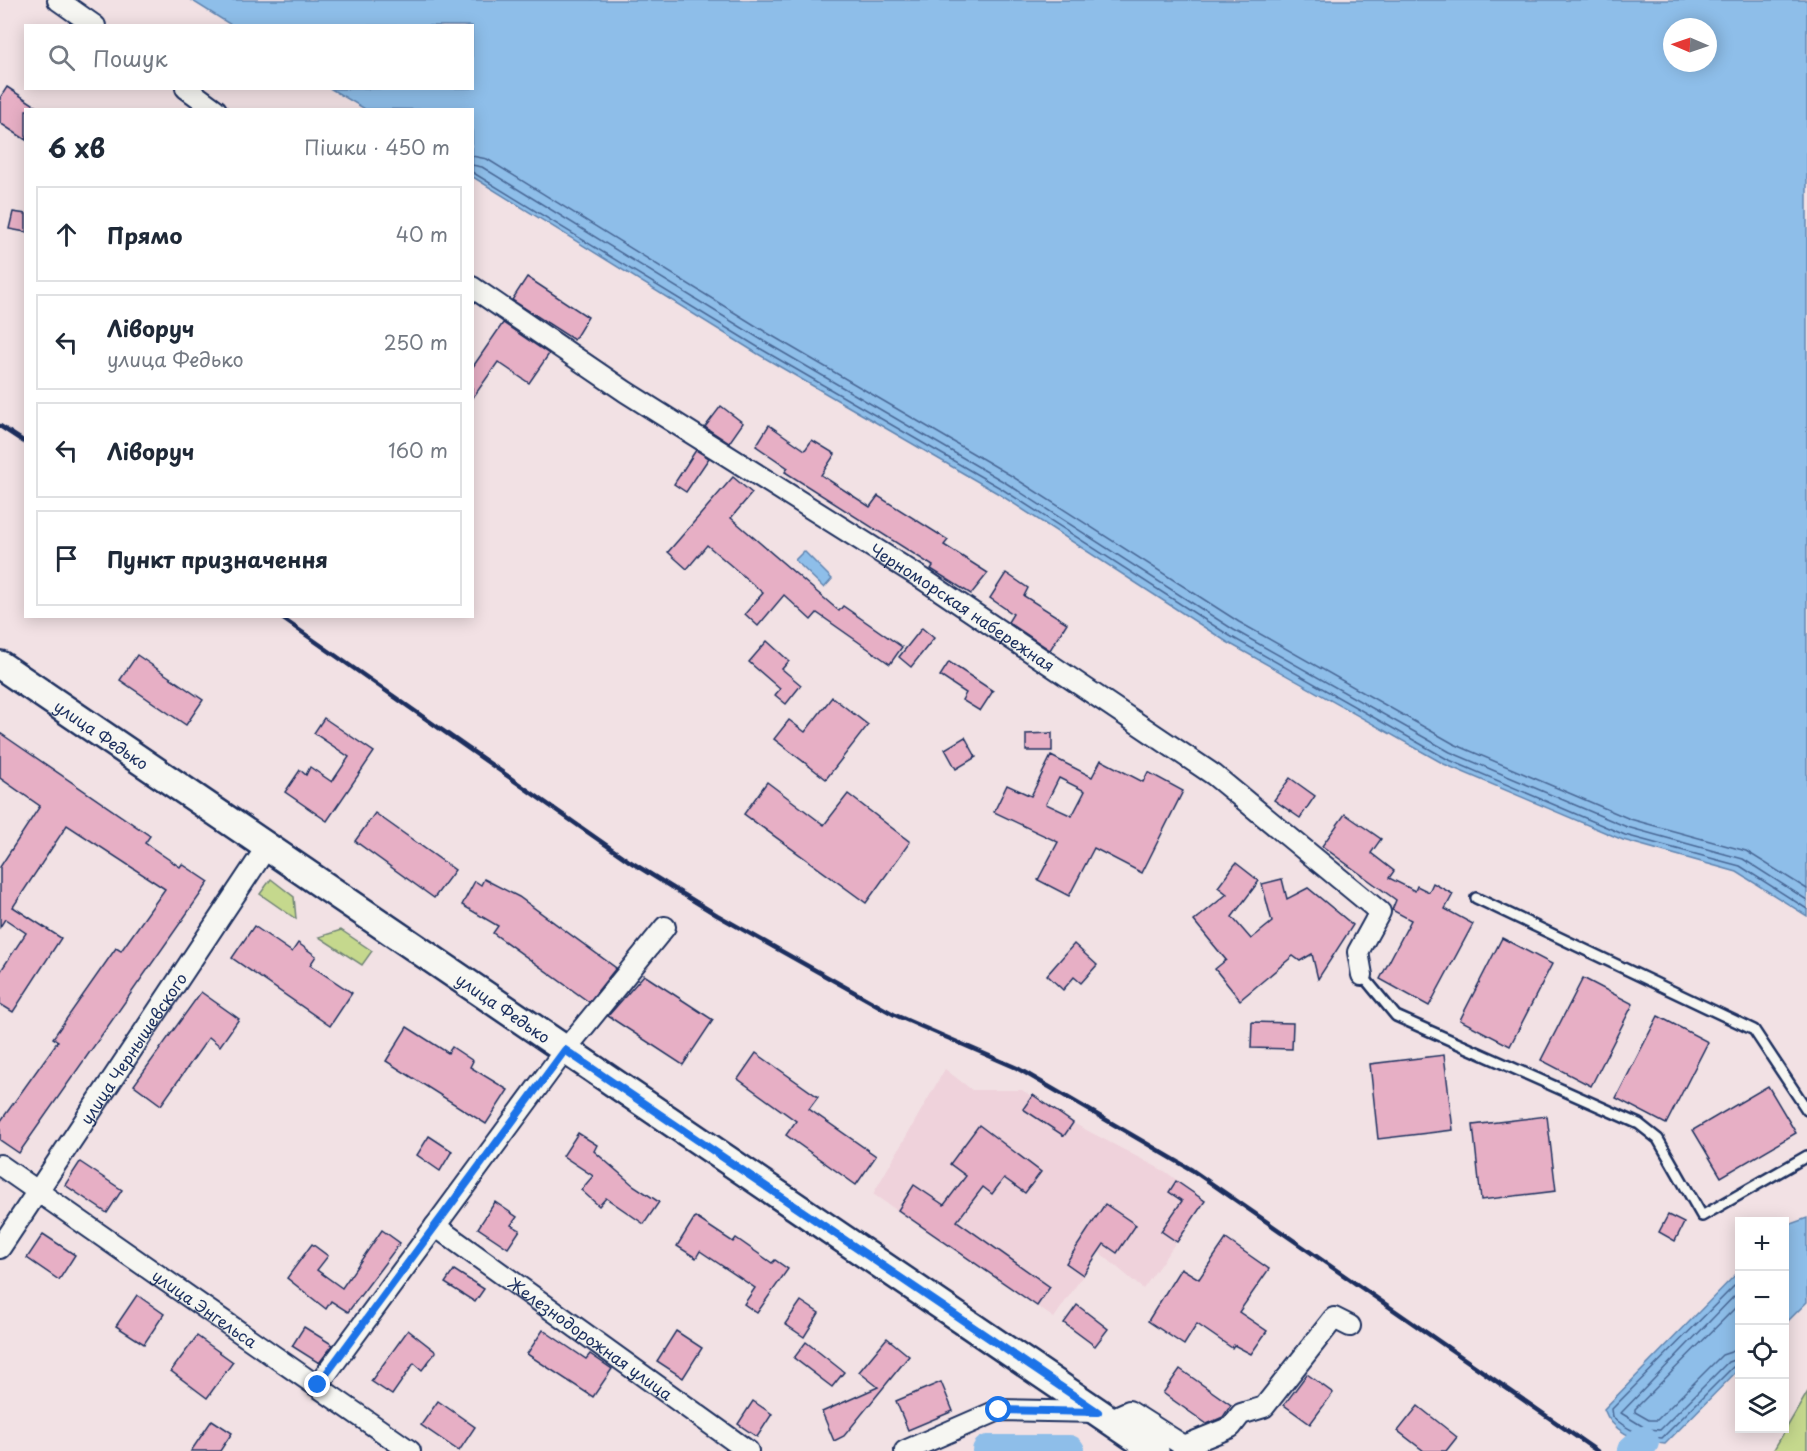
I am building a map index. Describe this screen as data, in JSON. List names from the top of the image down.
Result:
{
  "streets": {
    "main road": ["улица Федько"],
    "street": [
      "Черноморская набережная",
      "улица Чернышевского",
      "улица Энгельса",
      "Железнодорожная улица"
    ]
  },
  "crossings": [
    ["улица Федько", "улица Чернышевского"],
    ["улица Чернышевского", "улица Энгельса"]
  ],
  "north": "left",
  "page": {
    "search": "Пошук",
    "heading": ["6 хв", "Пішки · 450 m"],
    "list": [
      ["Прямо", "40 m"],
      ["Ліворуч", "улица Федько", "250 m"],
      ["Ліворуч", "160 m"],
      "Пункт призначення"
    ],
    "map_buttons": ["+", "−"]
  }
}
